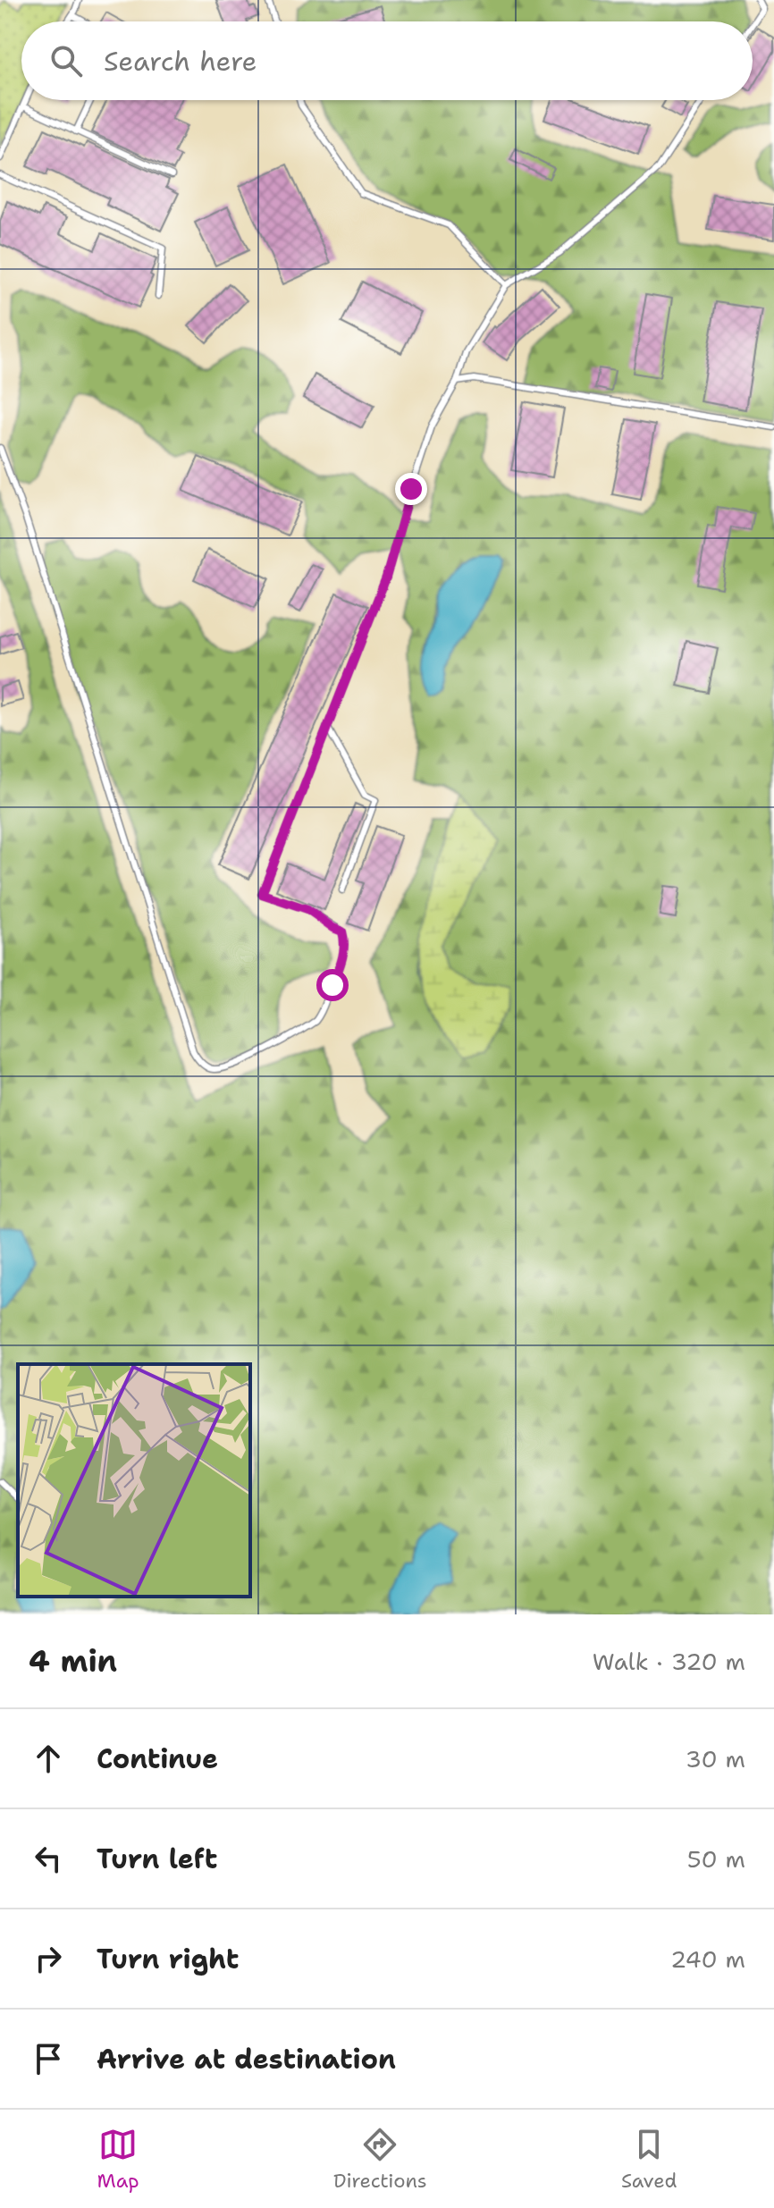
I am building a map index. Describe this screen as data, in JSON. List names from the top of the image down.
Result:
{
  "page": {
    "search": "Search here",
    "heading": ["4 min", "Walk · 320 m"],
    "list": [
      ["Continue", "30 m"],
      ["Turn left", "50 m"],
      ["Turn right", "240 m"],
      "Arrive at destination"
    ],
    "nav": ["Map", "Directions", "Saved"]
  }
}
